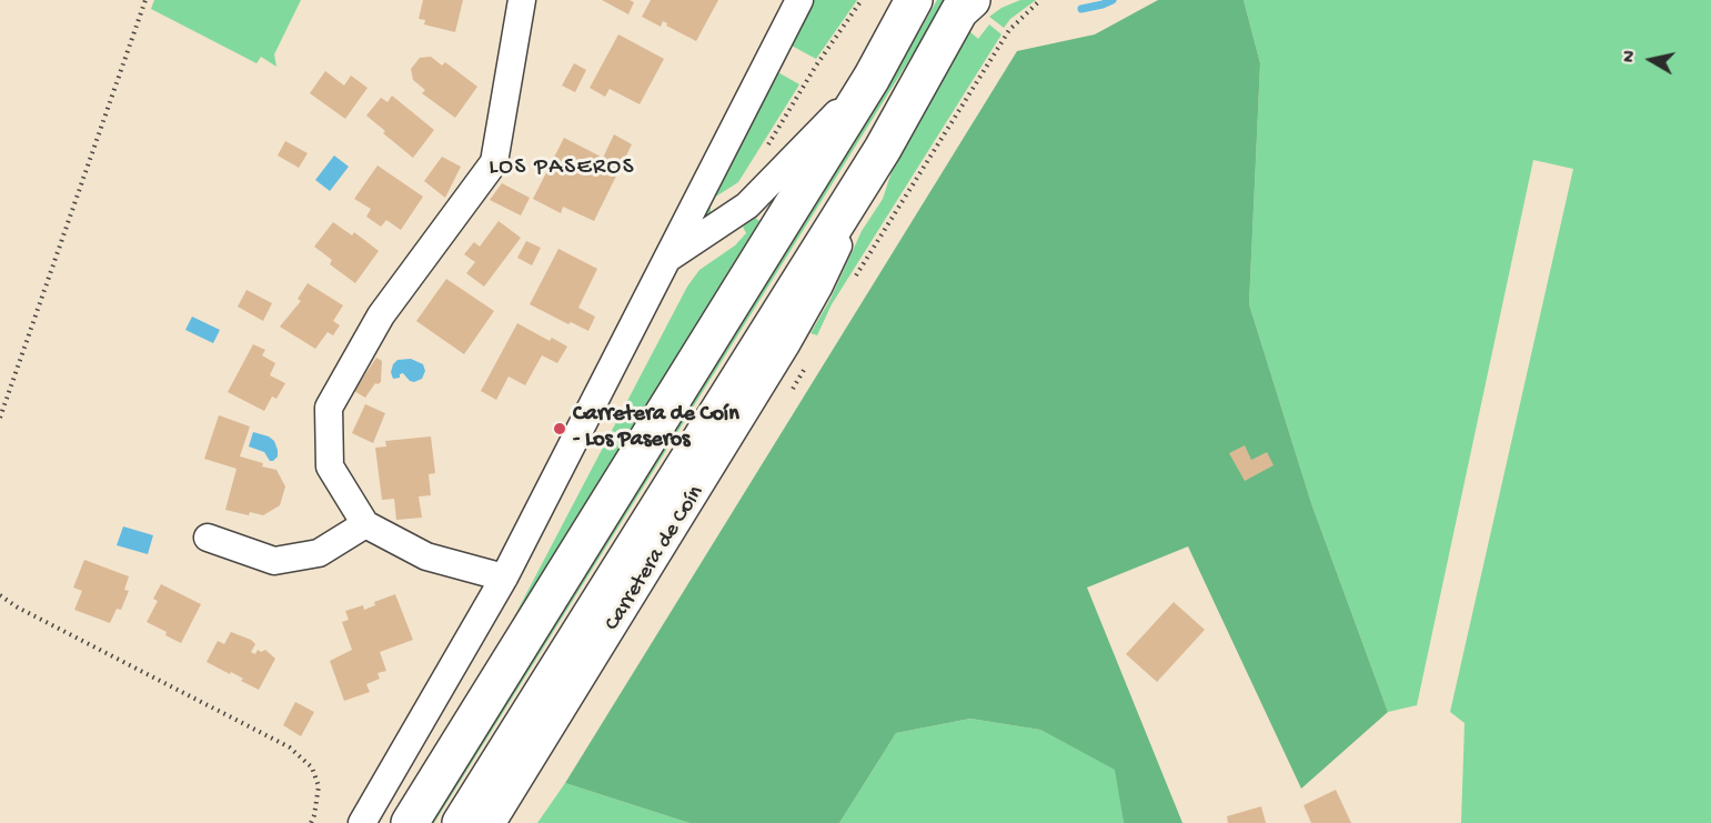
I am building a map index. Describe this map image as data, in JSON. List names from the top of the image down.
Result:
{
  "streets": {
    "street": ["Carretera de Coín"]
  },
  "districts": ["LOS PASEROS"],
  "places": ["Carretera de Coín - Los Paseros"],
  "north": "left"
}
